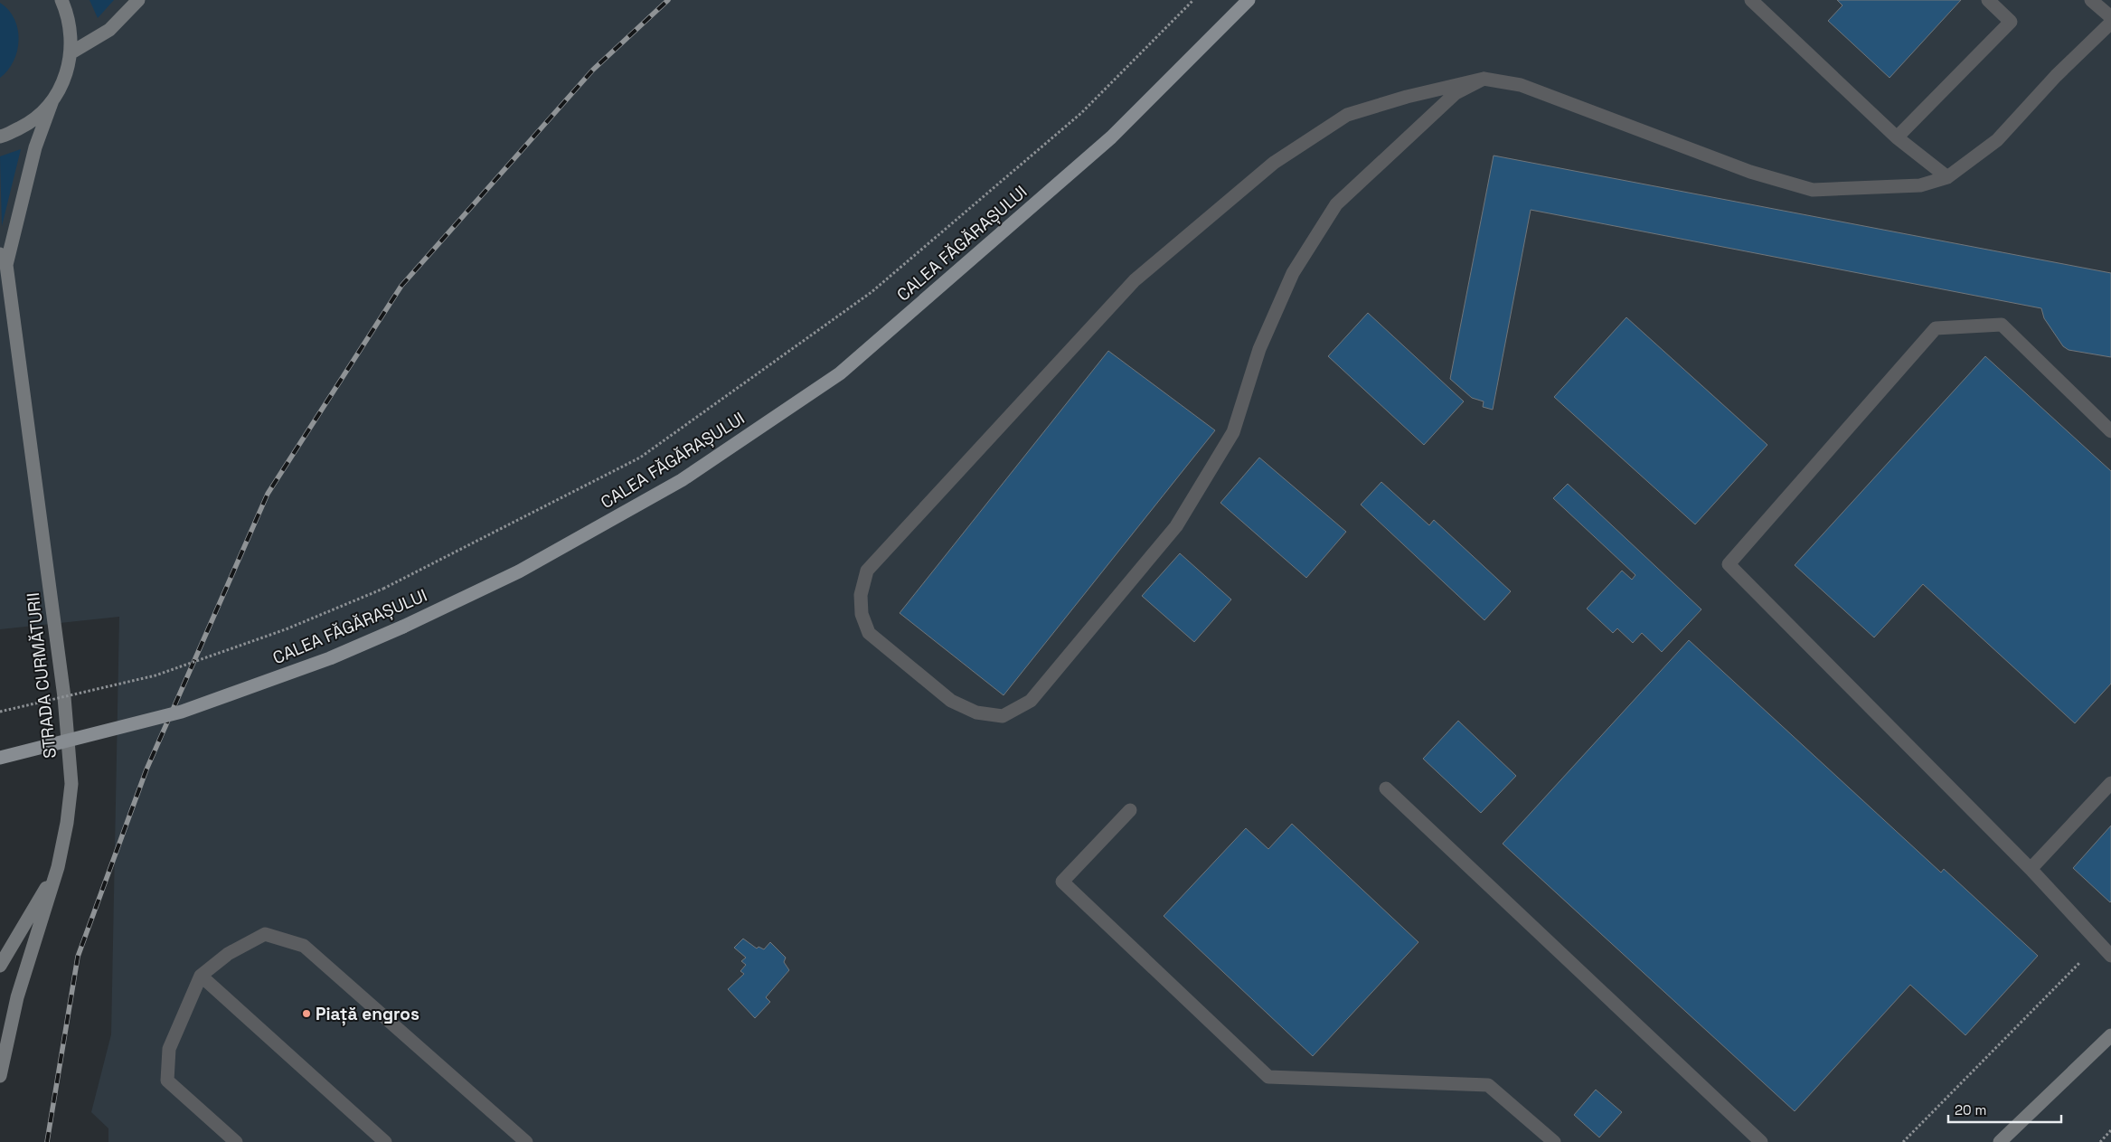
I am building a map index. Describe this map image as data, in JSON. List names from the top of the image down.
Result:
{
  "streets": {
    "main road": ["CALEA FĂGĂRAȘULUI", "STRADA CURMĂTURII"]
  },
  "places": ["Piață engros"],
  "scale_bar": "20 m"
}
